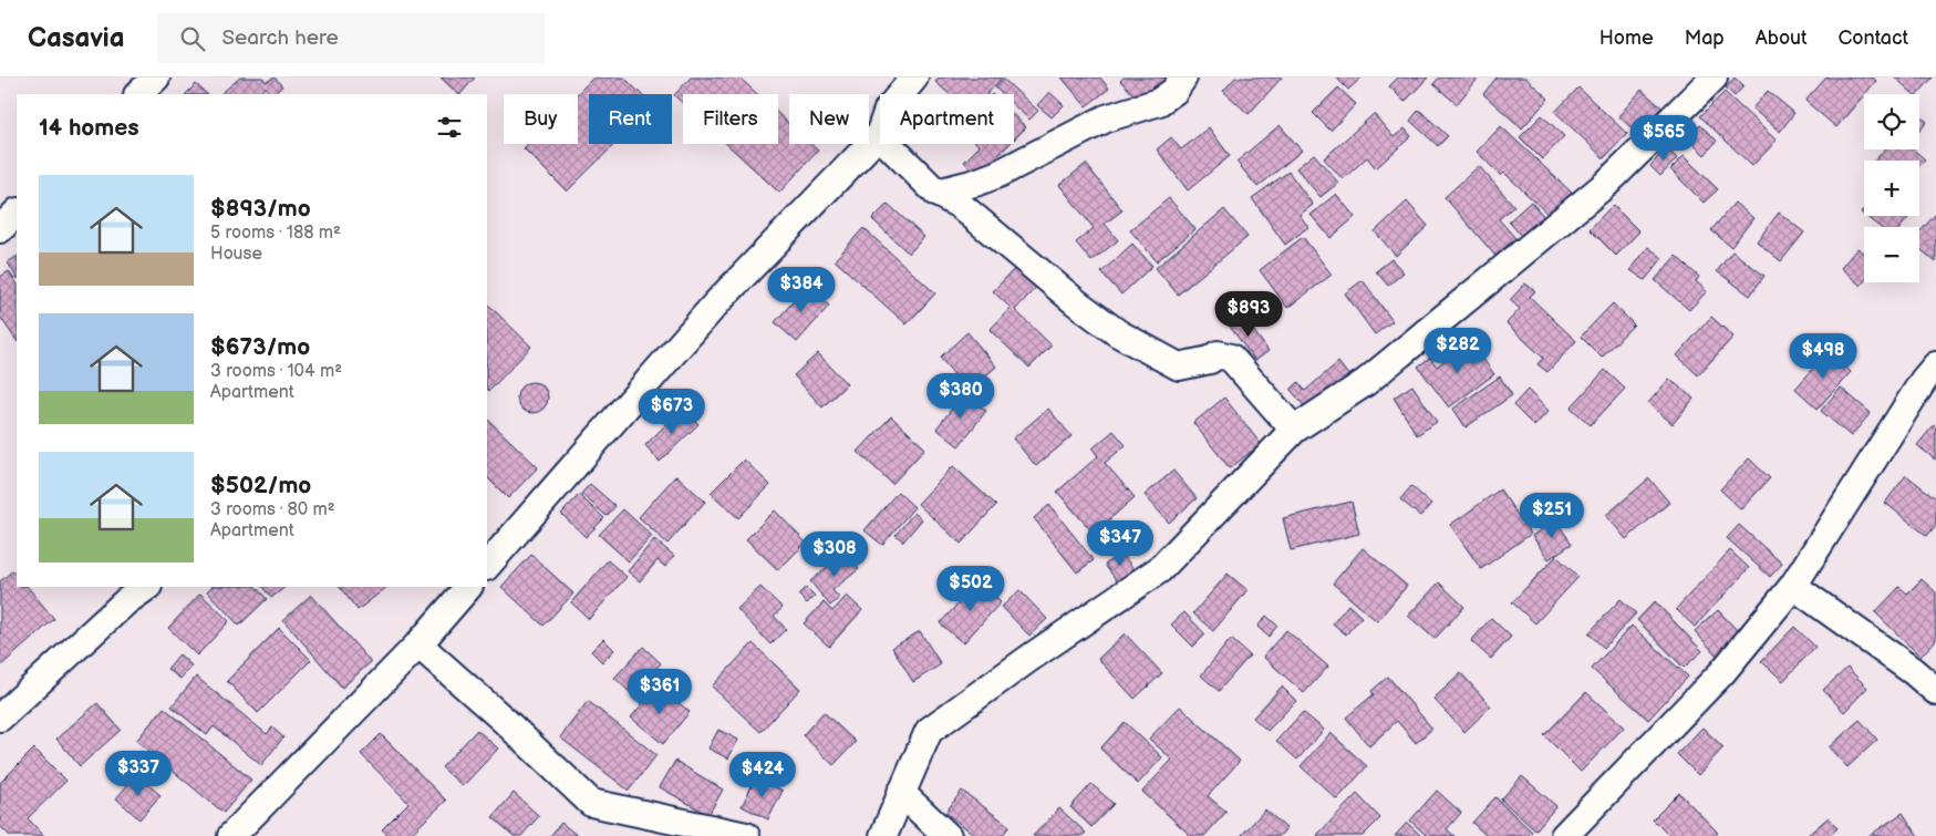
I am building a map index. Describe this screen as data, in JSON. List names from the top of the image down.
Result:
{
  "page": {
    "header": "Casavia",
    "search": "Search here",
    "nav": [
      "Home",
      "Map",
      "About",
      "Contact"
    ],
    "map_buttons": ["+", "−"],
    "chip": [
      "Buy",
      "Rent",
      "Filters",
      "New",
      "Apartment"
    ],
    "heading": "14 homes",
    "price": [
      "$565",
      "$384",
      "$893",
      "$282",
      "$498",
      "$380",
      "$673",
      "$251",
      "$347",
      "$308",
      "$502",
      "$361",
      "$337",
      "$424"
    ],
    "list": [
      {
        "name": "$893/mo",
        "note": "5 rooms · 188 m² · House"
      },
      {
        "name": "$673/mo",
        "note": "3 rooms · 104 m² · Apartment"
      },
      {
        "name": "$502/mo",
        "note": "3 rooms · 80 m² · Apartment"
      }
    ]
  }
}
